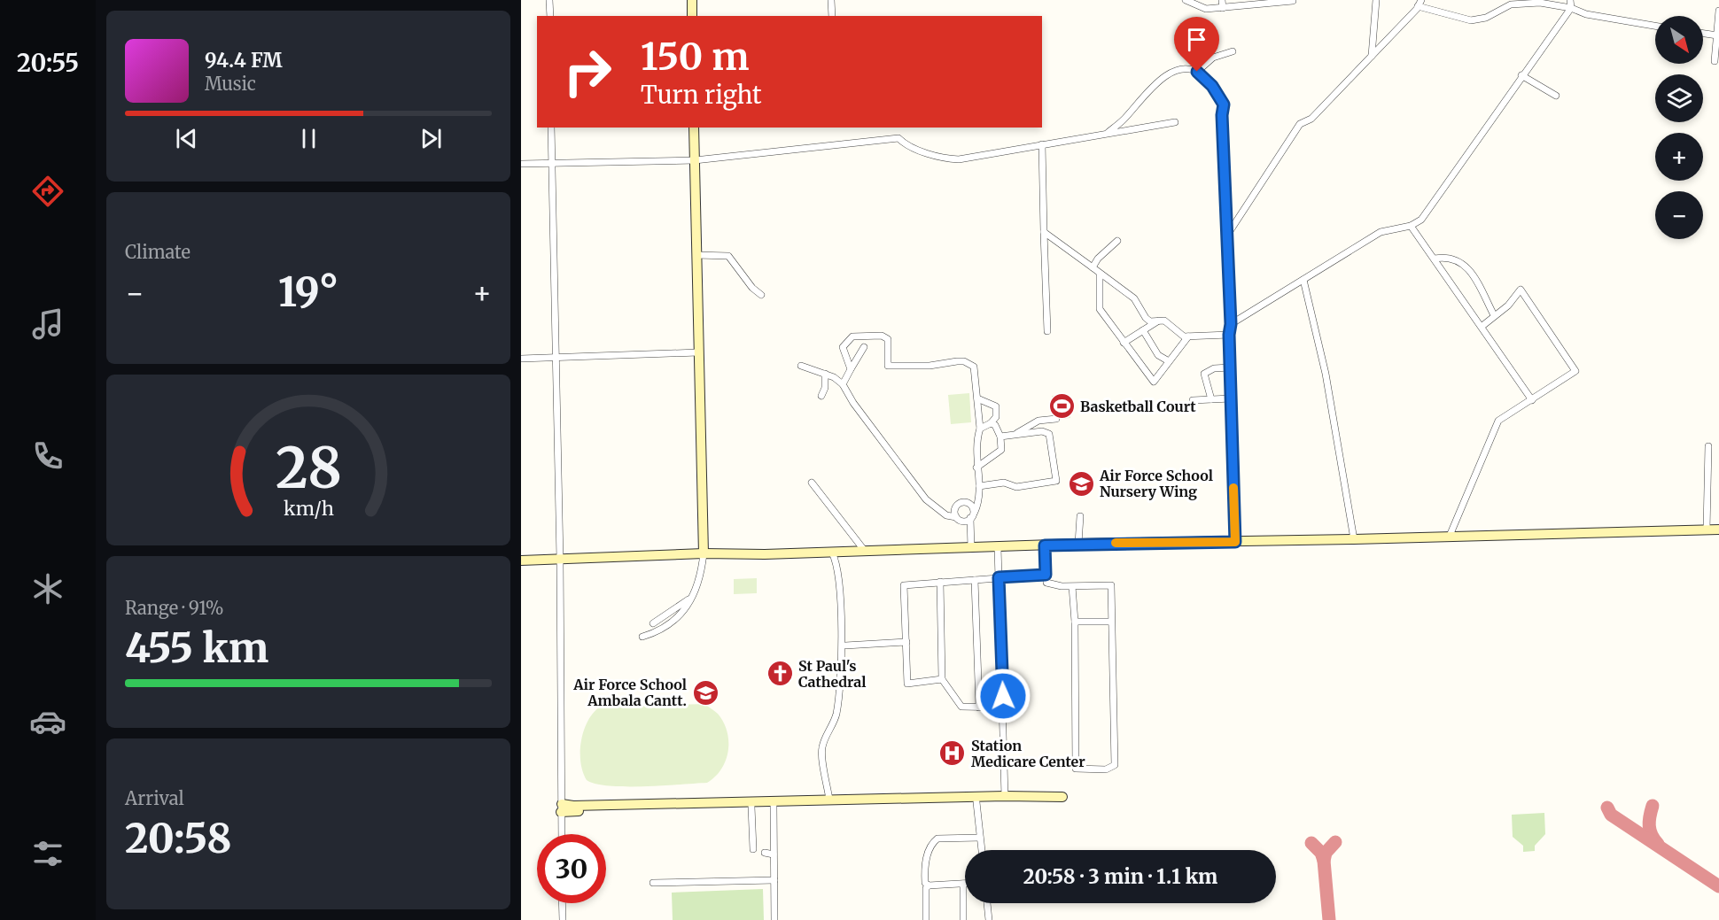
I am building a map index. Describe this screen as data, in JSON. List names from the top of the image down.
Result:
{
  "places": {
    "sports": ["Basketball Court"],
    "school or university": ["Air Force School Nursery Wing", "Air Force School Ambala Cantt."],
    "church": ["St Paul's Cathedral"],
    "hospital": ["Station Medicare Center"]
  },
  "north": "bottom right",
  "page": {
    "tabs": "20:55",
    "map_buttons": ["+", "−"],
    "turn": ["150 m", "Turn right"],
    "song": ["94.4 FM", "Music"],
    "tile": [
      "Climate",
      ["Range · 91%", "455 km"],
      ["Arrival", "20:58"]
    ],
    "heat": ["−", "19°", "+"],
    "limit": "30",
    "trip": "20:58 · 3 min · 1.1 km",
    "gauge": ["28", "km/h"]
  }
}
